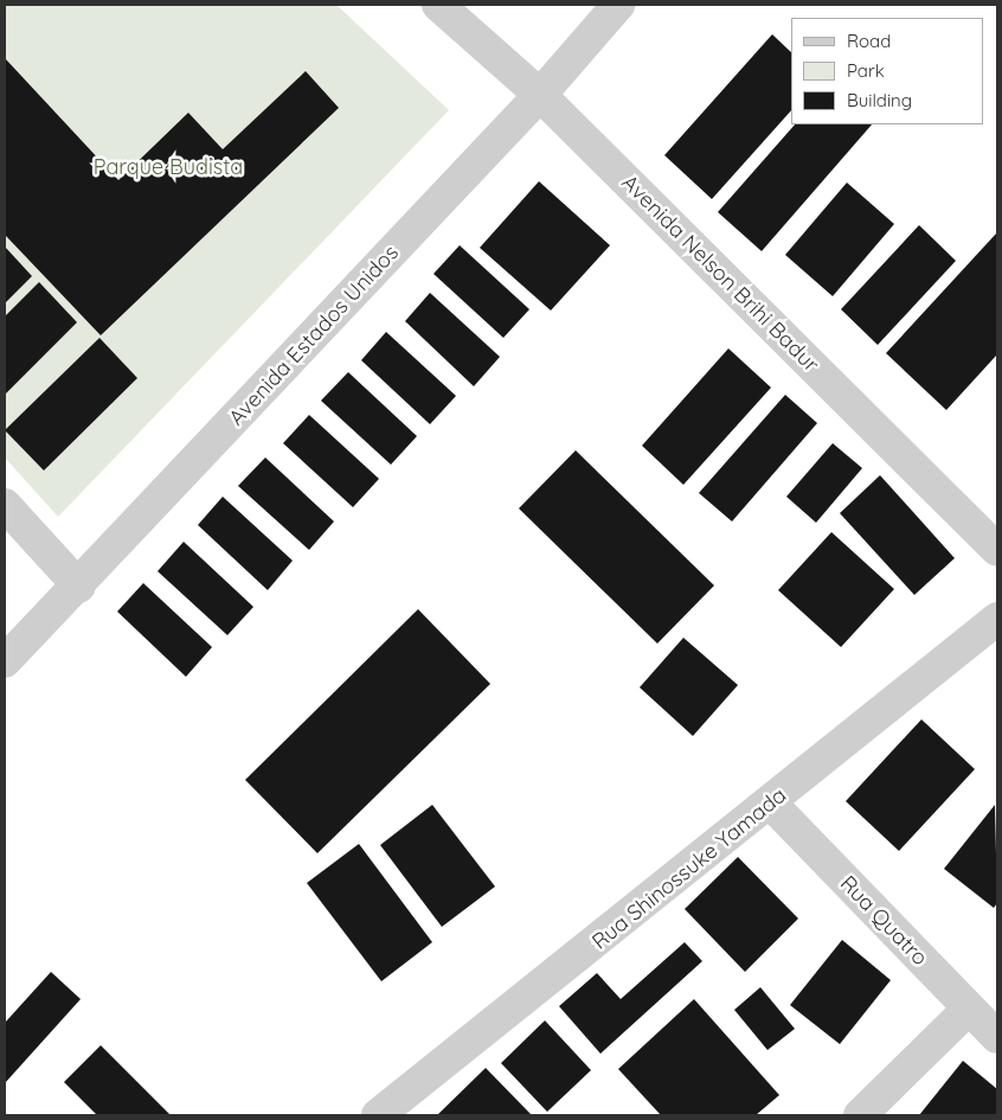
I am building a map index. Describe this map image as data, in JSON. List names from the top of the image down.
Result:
{
  "streets": {
    "street": [
      "Avenida Nelson Brihi Badur",
      "Avenida Estados Unidos",
      "Rua Shinossuke Yamada",
      "Rua Quatro"
    ]
  },
  "crossings": [
    ["Avenida Nelson Brihi Badur", "Avenida Estados Unidos"],
    ["Rua Shinossuke Yamada", "Rua Quatro"]
  ],
  "parks": ["Parque Budista"],
  "legend": ["Road", "Park", "Building"]
}
